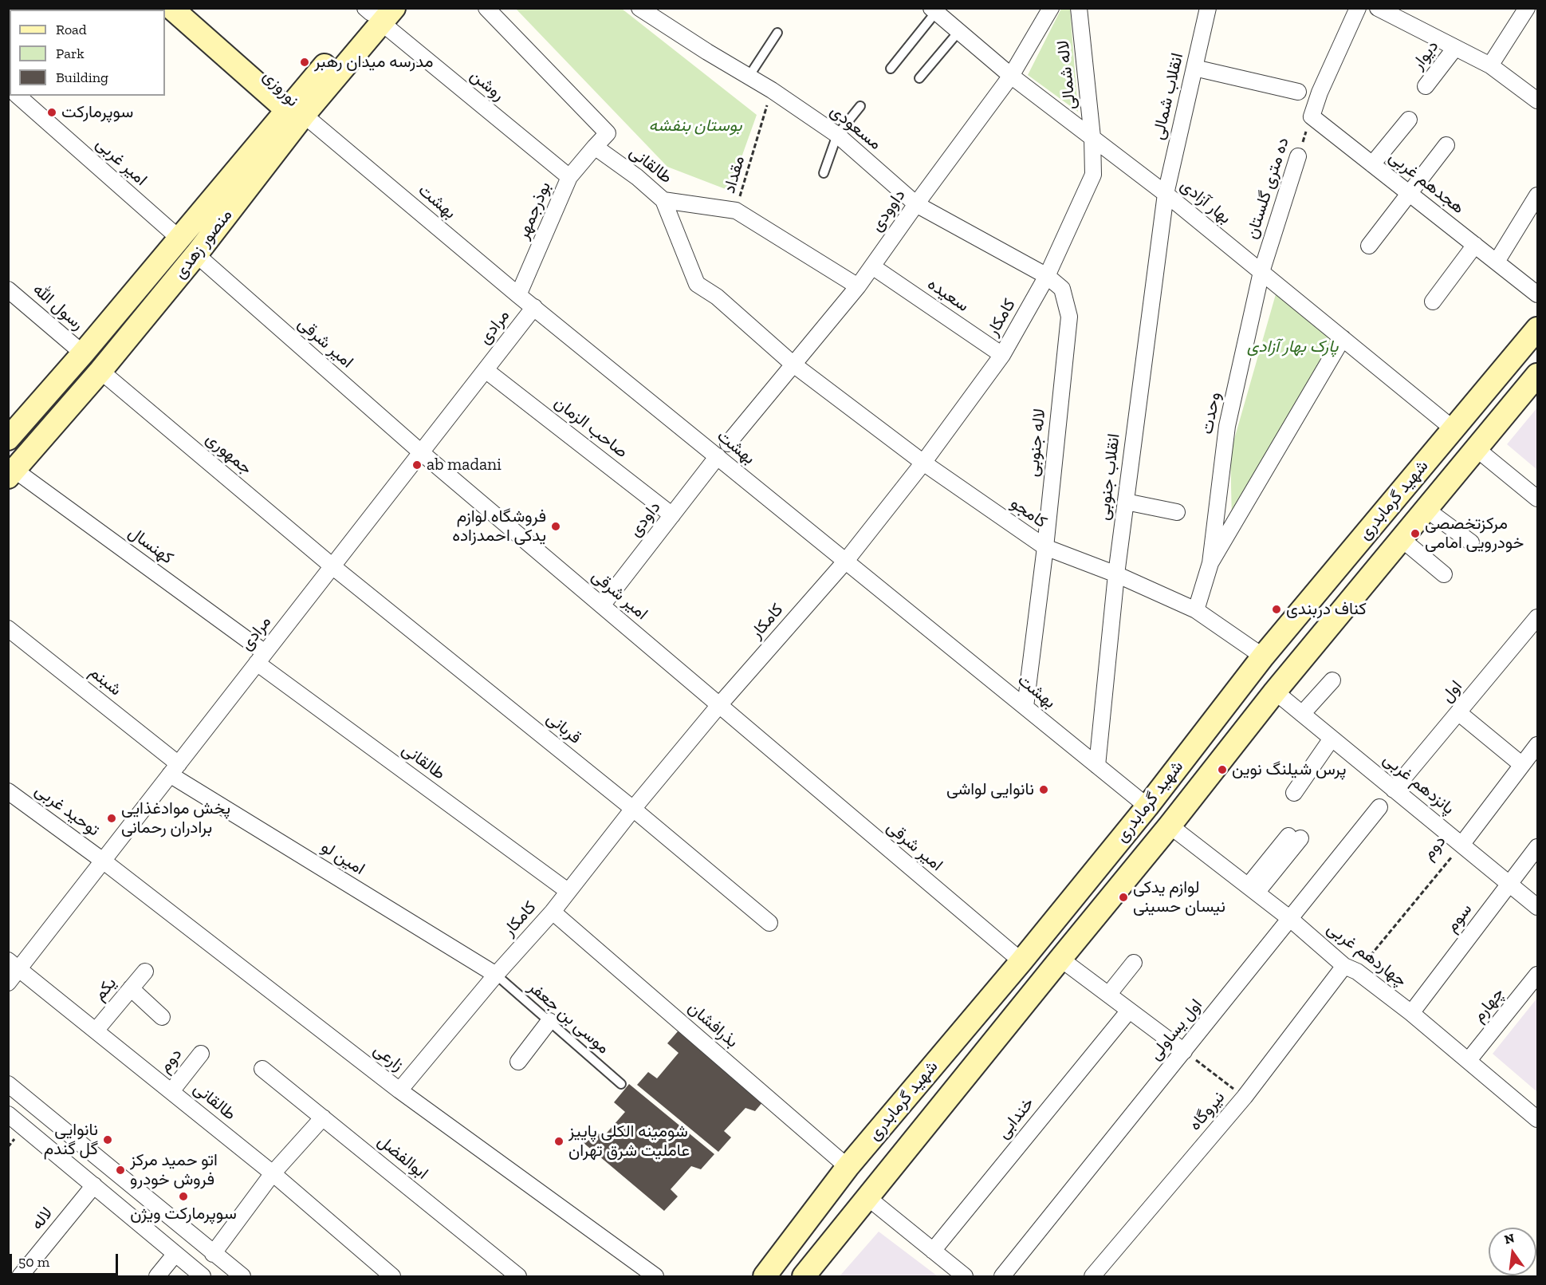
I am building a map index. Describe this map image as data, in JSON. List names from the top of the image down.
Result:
{
  "streets": {
    "main road": ["نوروزی", "منصور زهدی", "شهید گرمابدری"],
    "street": [
      "دیوار",
      "لاله شمالی",
      "روشن",
      "انقلاب شمالی",
      "مسعودی",
      "امیر غربی",
      "طالقانی",
      "هجدهم غربی",
      "ده متری گلستان",
      "بهشت",
      "بهار آزادی",
      "بوذرجمهر",
      "داوودی",
      "سعیده",
      "رسول الله",
      "کامکار",
      "مرادی",
      "امیر شرقی",
      "وحدت",
      "صاحب الزمان",
      "لاله جنوبی",
      "جمهوری",
      "انقلاب جنوبی",
      "کامجو",
      "داودی",
      "کهنسال",
      "شبنم",
      "اول",
      "قربانی",
      "پانزدهم غربی",
      "توحید غربی",
      "دوم",
      "امین لو",
      "سوم",
      "چهاردهم غربی",
      "یکم",
      "چهارم",
      "بذرافشان",
      "اول یساولی",
      "زارعی",
      "نیروگاه",
      "خندابی",
      "ابوالفضل",
      "لاله"
    ],
    "lane": ["موسی بن جعفر"],
    "path": ["مقداد"]
  },
  "crossings": [
    ["لاله شمالی", "بهار آزادی"],
    ["لاله شمالی", "کامکار"],
    ["روشن", "بوذرجمهر"],
    ["روشن", "منصور زهدی"],
    ["نوروزی", "بهشت"],
    ["نوروزی", "منصور زهدی"],
    ["انقلاب شمالی", "بهار آزادی"],
    ["انقلاب شمالی", "انقلاب جنوبی"],
    ["مسعودی", "مقداد"],
    ["مسعودی", "داوودی"],
    ["مسعودی", "کامکار"],
    ["مسعودی", "لاله جنوبی"],
    ["امیر غربی", "منصور زهدی"],
    ["طالقانی", "مقداد"],
    ["طالقانی", "بوذرجمهر"],
    ["طالقانی", "داوودی"],
    ["طالقانی", "کامکار"],
    ["طالقانی", "مرادی"],
    ["طالقانی", "کهنسال"],
    ["طالقانی", "دوم"],
    ["طالقانی", "یکم"],
    ["هجدهم غربی", "ده متری گلستان"],
    ["ده متری گلستان", "بهار آزادی"],
    ["ده متری گلستان", "وحدت"],
    ["بهشت", "بوذرجمهر"],
    ["بهشت", "منصور زهدی"],
    ["بهشت", "کامکار"],
    ["بهشت", "مرادی"],
    ["بهشت", "لاله جنوبی"],
    ["بهشت", "انقلاب جنوبی"],
    ["بهشت", "شهید گرمابدری"],
    ["بهشت", "داودی"],
    ["بهار آزادی", "داوودی"],
    ["بهار آزادی", "کامکار"],
    ["بهار آزادی", "وحدت"],
    ["بهار آزادی", "انقلاب جنوبی"],
    ["بهار آزادی", "شهید گرمابدری"],
    ["داوودی", "سعیده"],
    ["داوودی", "کامجو"],
    ["منصور زهدی", "رسول الله"],
    ["منصور زهدی", "امیر شرقی"],
    ["منصور زهدی", "جمهوری"],
    ["منصور زهدی", "کهنسال"],
    ["سعیده", "کامکار"],
    ["کامکار", "امیر شرقی"],
    ["کامکار", "لاله جنوبی"],
    ["کامکار", "کامجو"],
    ["کامکار", "قربانی"],
    ["کامکار", "امین لو"],
    ["کامکار", "موسی بن جعفر"],
    ["کامکار", "بذرافشان"],
    ["کامکار", "زارعی"],
    ["مرادی", "امیر شرقی"],
    ["مرادی", "صاحب الزمان"],
    ["مرادی", "جمهوری"],
    ["مرادی", "کهنسال"],
    ["مرادی", "شبنم"],
    ["مرادی", "قربانی"],
    ["مرادی", "توحید غربی"],
    ["مرادی", "امین لو"],
    ["مرادی", "زارعی"],
    ["امیر شرقی", "شهید گرمابدری"],
    ["امیر شرقی", "داودی"],
    ["وحدت", "کامجو"],
    ["صاحب الزمان", "داودی"],
    ["لاله جنوبی", "کامجو"],
    ["جمهوری", "قربانی"],
    ["انقلاب جنوبی", "کامجو"],
    ["شهید گرمابدری", "کامجو"],
    ["شهید گرمابدری", "پانزدهم غربی"],
    ["شهید گرمابدری", "چهاردهم غربی"],
    ["شهید گرمابدری", "بذرافشان"],
    ["شبنم", "امین لو"],
    ["اول", "پانزدهم غربی"],
    ["پانزدهم غربی", "دوم"],
    ["پانزدهم غربی", "سوم"],
    ["توحید غربی", "زارعی"],
    ["دوم", "چهاردهم غربی"],
    ["دوم", "نیروگاه"],
    ["امین لو", "موسی بن جعفر"],
    ["سوم", "چهاردهم غربی"],
    ["چهاردهم غربی", "چهارم"],
    ["چهاردهم غربی", "اول یساولی"],
    ["چهاردهم غربی", "نیروگاه"]
  ],
  "parks": ["بوستان بنفشه", "پارک بهار آزادی"],
  "places": [
    "مدرسه میدان رهبر",
    "سوپرمارکت",
    "ab madani",
    "فروشگاه لوازم یدکی احمدزاده",
    "مرکزتخصصی خودرویی امامی",
    "کناف دربندی",
    "پرس شیلنگ نوین",
    "نانوایی لواشی",
    "پخش موادغذایی برادران رحمانی",
    "لوازم یدکی نیسان حسینی",
    "نانوایی گل گندم",
    "شومینه الکلی پاییز عاملیت شرق تهران",
    "اتو حمید مرکز فروش خودرو",
    "سوپرمارکت ویژن"
  ],
  "legend": ["Road", "Park", "Building"],
  "scale_bar": "50 m",
  "north": "top"
}
